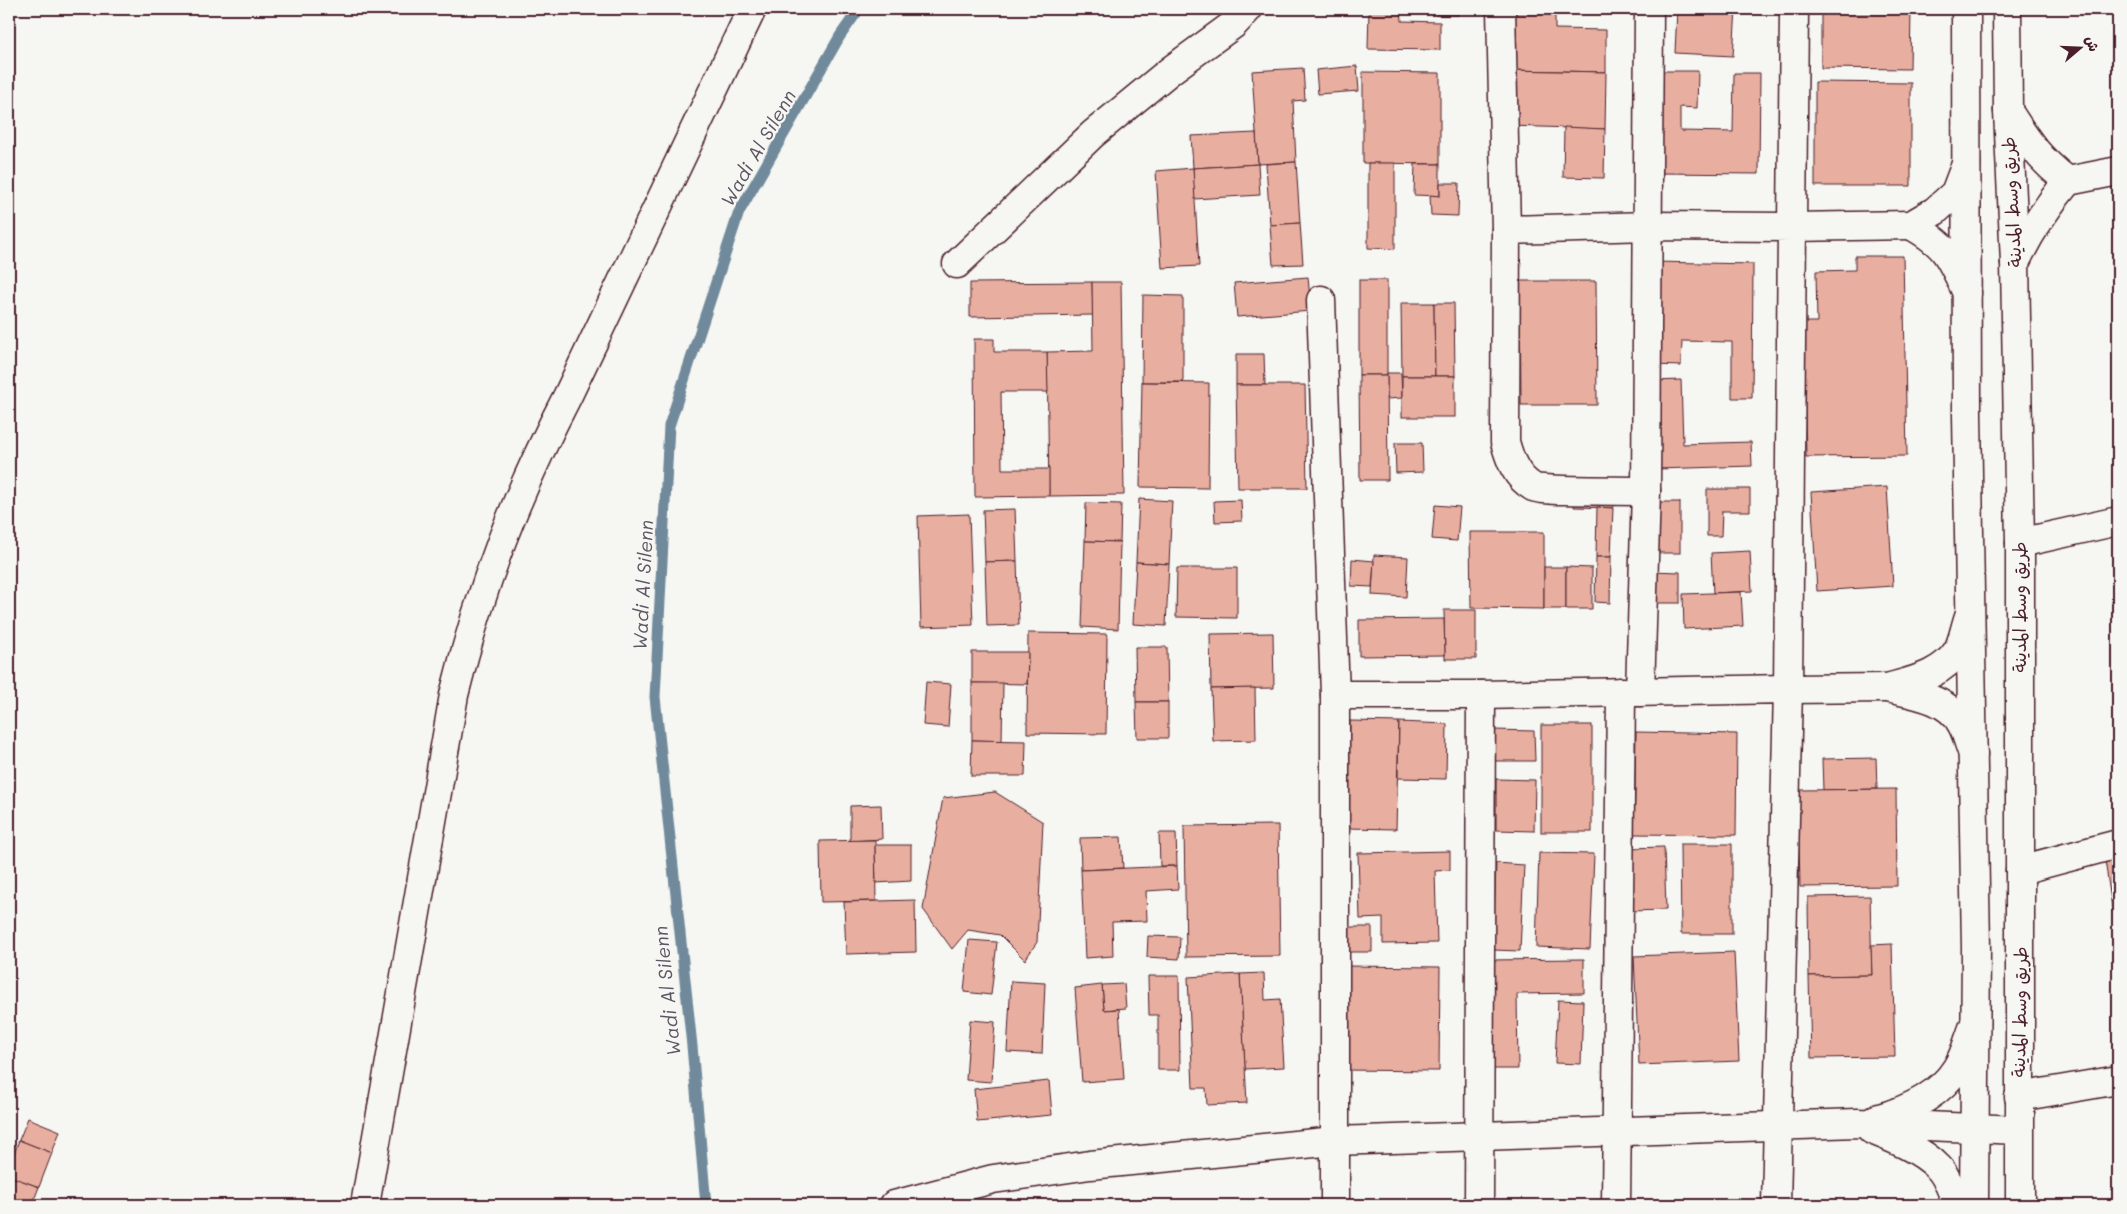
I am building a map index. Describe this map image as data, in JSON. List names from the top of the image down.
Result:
{
  "streets": {
    "street": ["طريق وسط المدينة"]
  },
  "water": ["Wadi Al Silenn"],
  "north": "right"
}
